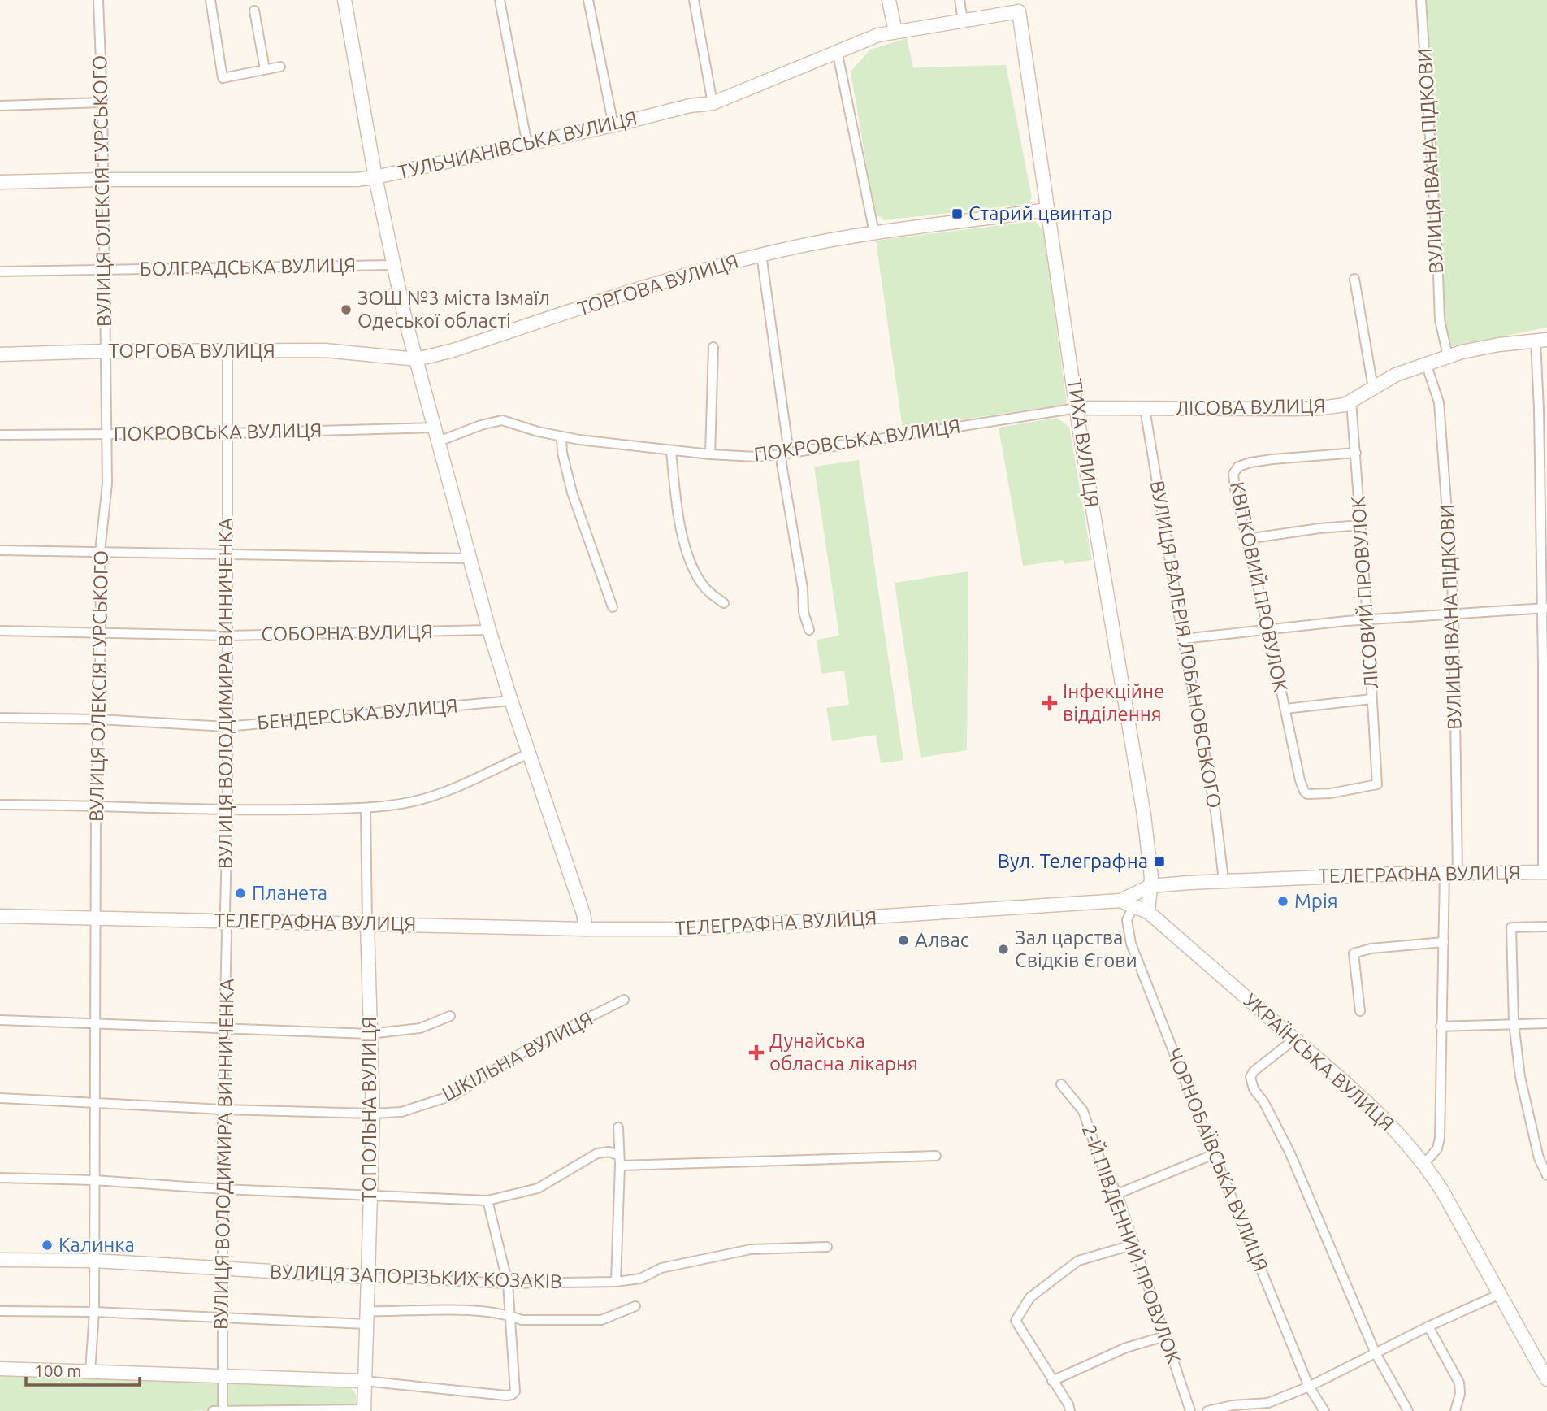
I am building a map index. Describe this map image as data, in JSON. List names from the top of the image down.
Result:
{
  "streets": {
    "main road": [
      "ТУЛЬЧИАНІВСЬКА ВУЛИЦЯ",
      "ТОРГОВА ВУЛИЦЯ",
      "ЛІСОВА ВУЛИЦЯ",
      "ТИХА ВУЛИЦЯ",
      "ТЕЛЕГРАФНА ВУЛИЦЯ",
      "УКРАЇНСЬКА ВУЛИЦЯ",
      "ТОПОЛЬНА ВУЛИЦЯ",
      "ВУЛИЦЯ ЗАПОРІЗЬКИХ КОЗАКІВ"
    ],
    "street": [
      "ВУЛИЦЯ ІВАНА ПІДКОВИ",
      "ВУЛИЦЯ ОЛЕКСІЯ ГУРСЬКОГО",
      "БОЛГРАДСЬКА ВУЛИЦЯ",
      "ПОКРОВСЬКА ВУЛИЦЯ",
      "КВІТКОВИЙ ПРОВУЛОК",
      "ЛІСОВИЙ ПРОВУЛОК",
      "СОБОРНА ВУЛИЦЯ",
      "ВУЛИЦЯ ВАЛЕРІЯ ЛОБАНОВСЬКОГО",
      "ВУЛИЦЯ ВОЛОДИМИРА ВИННИЧЕНКА",
      "БЕНДЕРСЬКА ВУЛИЦЯ",
      "ШКІЛЬНА ВУЛИЦЯ",
      "ЧОРНОБАЇВСЬКА ВУЛИЦЯ",
      "2-Й ПІВДЕННИЙ ПРОВУЛОК"
    ]
  },
  "crossings": [
    ["ТУЛЬЧИАНІВСЬКА ВУЛИЦЯ", "ВУЛИЦЯ ОЛЕКСІЯ ГУРСЬКОГО"],
    ["ТУЛЬЧИАНІВСЬКА ВУЛИЦЯ", "ТИХА ВУЛИЦЯ"],
    ["ВУЛИЦЯ ІВАНА ПІДКОВИ", "ЛІСОВА ВУЛИЦЯ"],
    ["ВУЛИЦЯ ІВАНА ПІДКОВИ", "ТЕЛЕГРАФНА ВУЛИЦЯ"],
    ["ВУЛИЦЯ ОЛЕКСІЯ ГУРСЬКОГО", "БОЛГРАДСЬКА ВУЛИЦЯ"],
    ["ВУЛИЦЯ ОЛЕКСІЯ ГУРСЬКОГО", "ТОРГОВА ВУЛИЦЯ"],
    ["ВУЛИЦЯ ОЛЕКСІЯ ГУРСЬКОГО", "ПОКРОВСЬКА ВУЛИЦЯ"],
    ["ВУЛИЦЯ ОЛЕКСІЯ ГУРСЬКОГО", "СОБОРНА ВУЛИЦЯ"],
    ["ВУЛИЦЯ ОЛЕКСІЯ ГУРСЬКОГО", "БЕНДЕРСЬКА ВУЛИЦЯ"],
    ["ВУЛИЦЯ ОЛЕКСІЯ ГУРСЬКОГО", "ТЕЛЕГРАФНА ВУЛИЦЯ"],
    ["ВУЛИЦЯ ОЛЕКСІЯ ГУРСЬКОГО", "ШКІЛЬНА ВУЛИЦЯ"],
    ["ВУЛИЦЯ ОЛЕКСІЯ ГУРСЬКОГО", "ВУЛИЦЯ ЗАПОРІЗЬКИХ КОЗАКІВ"],
    ["ТОРГОВА ВУЛИЦЯ", "ТИХА ВУЛИЦЯ"],
    ["ТОРГОВА ВУЛИЦЯ", "ВУЛИЦЯ ВОЛОДИМИРА ВИННИЧЕНКА"],
    ["ЛІСОВА ВУЛИЦЯ", "ПОКРОВСЬКА ВУЛИЦЯ"],
    ["ЛІСОВА ВУЛИЦЯ", "ТИХА ВУЛИЦЯ"],
    ["ЛІСОВА ВУЛИЦЯ", "ЛІСОВИЙ ПРОВУЛОК"],
    ["ЛІСОВА ВУЛИЦЯ", "ВУЛИЦЯ ВАЛЕРІЯ ЛОБАНОВСЬКОГО"],
    ["ПОКРОВСЬКА ВУЛИЦЯ", "ТИХА ВУЛИЦЯ"],
    ["ПОКРОВСЬКА ВУЛИЦЯ", "ВУЛИЦЯ ВОЛОДИМИРА ВИННИЧЕНКА"],
    ["ТИХА ВУЛИЦЯ", "ТЕЛЕГРАФНА ВУЛИЦЯ"],
    ["ТИХА ВУЛИЦЯ", "УКРАЇНСЬКА ВУЛИЦЯ"],
    ["КВІТКОВИЙ ПРОВУЛОК", "ЛІСОВИЙ ПРОВУЛОК"],
    ["СОБОРНА ВУЛИЦЯ", "ВУЛИЦЯ ВОЛОДИМИРА ВИННИЧЕНКА"],
    ["ВУЛИЦЯ ВАЛЕРІЯ ЛОБАНОВСЬКОГО", "ТЕЛЕГРАФНА ВУЛИЦЯ"],
    ["ВУЛИЦЯ ВОЛОДИМИРА ВИННИЧЕНКА", "БЕНДЕРСЬКА ВУЛИЦЯ"],
    ["ВУЛИЦЯ ВОЛОДИМИРА ВИННИЧЕНКА", "ТЕЛЕГРАФНА ВУЛИЦЯ"],
    ["ВУЛИЦЯ ВОЛОДИМИРА ВИННИЧЕНКА", "ШКІЛЬНА ВУЛИЦЯ"],
    ["ВУЛИЦЯ ВОЛОДИМИРА ВИННИЧЕНКА", "ВУЛИЦЯ ЗАПОРІЗЬКИХ КОЗАКІВ"],
    ["ТЕЛЕГРАФНА ВУЛИЦЯ", "УКРАЇНСЬКА ВУЛИЦЯ"],
    ["ТЕЛЕГРАФНА ВУЛИЦЯ", "ТОПОЛЬНА ВУЛИЦЯ"],
    ["ШКІЛЬНА ВУЛИЦЯ", "ТОПОЛЬНА ВУЛИЦЯ"],
    ["УКРАЇНСЬКА ВУЛИЦЯ", "ЧОРНОБАЇВСЬКА ВУЛИЦЯ"],
    ["ТОПОЛЬНА ВУЛИЦЯ", "ВУЛИЦЯ ЗАПОРІЗЬКИХ КОЗАКІВ"]
  ],
  "places": {
    "transit": ["Старий цвинтар", "Вул. Телеграфна"],
    "other": [
      "ЗОШ №3 міста Ізмаїл Одеської області",
      "Планета",
      "Мрія",
      "Алвас",
      "Зал царства Свідків Єгови",
      "Калинка"
    ],
    "health": ["Інфекційне відділення", "Дунайська обласна лікарня"]
  },
  "scale_bar": "100 m"
}
